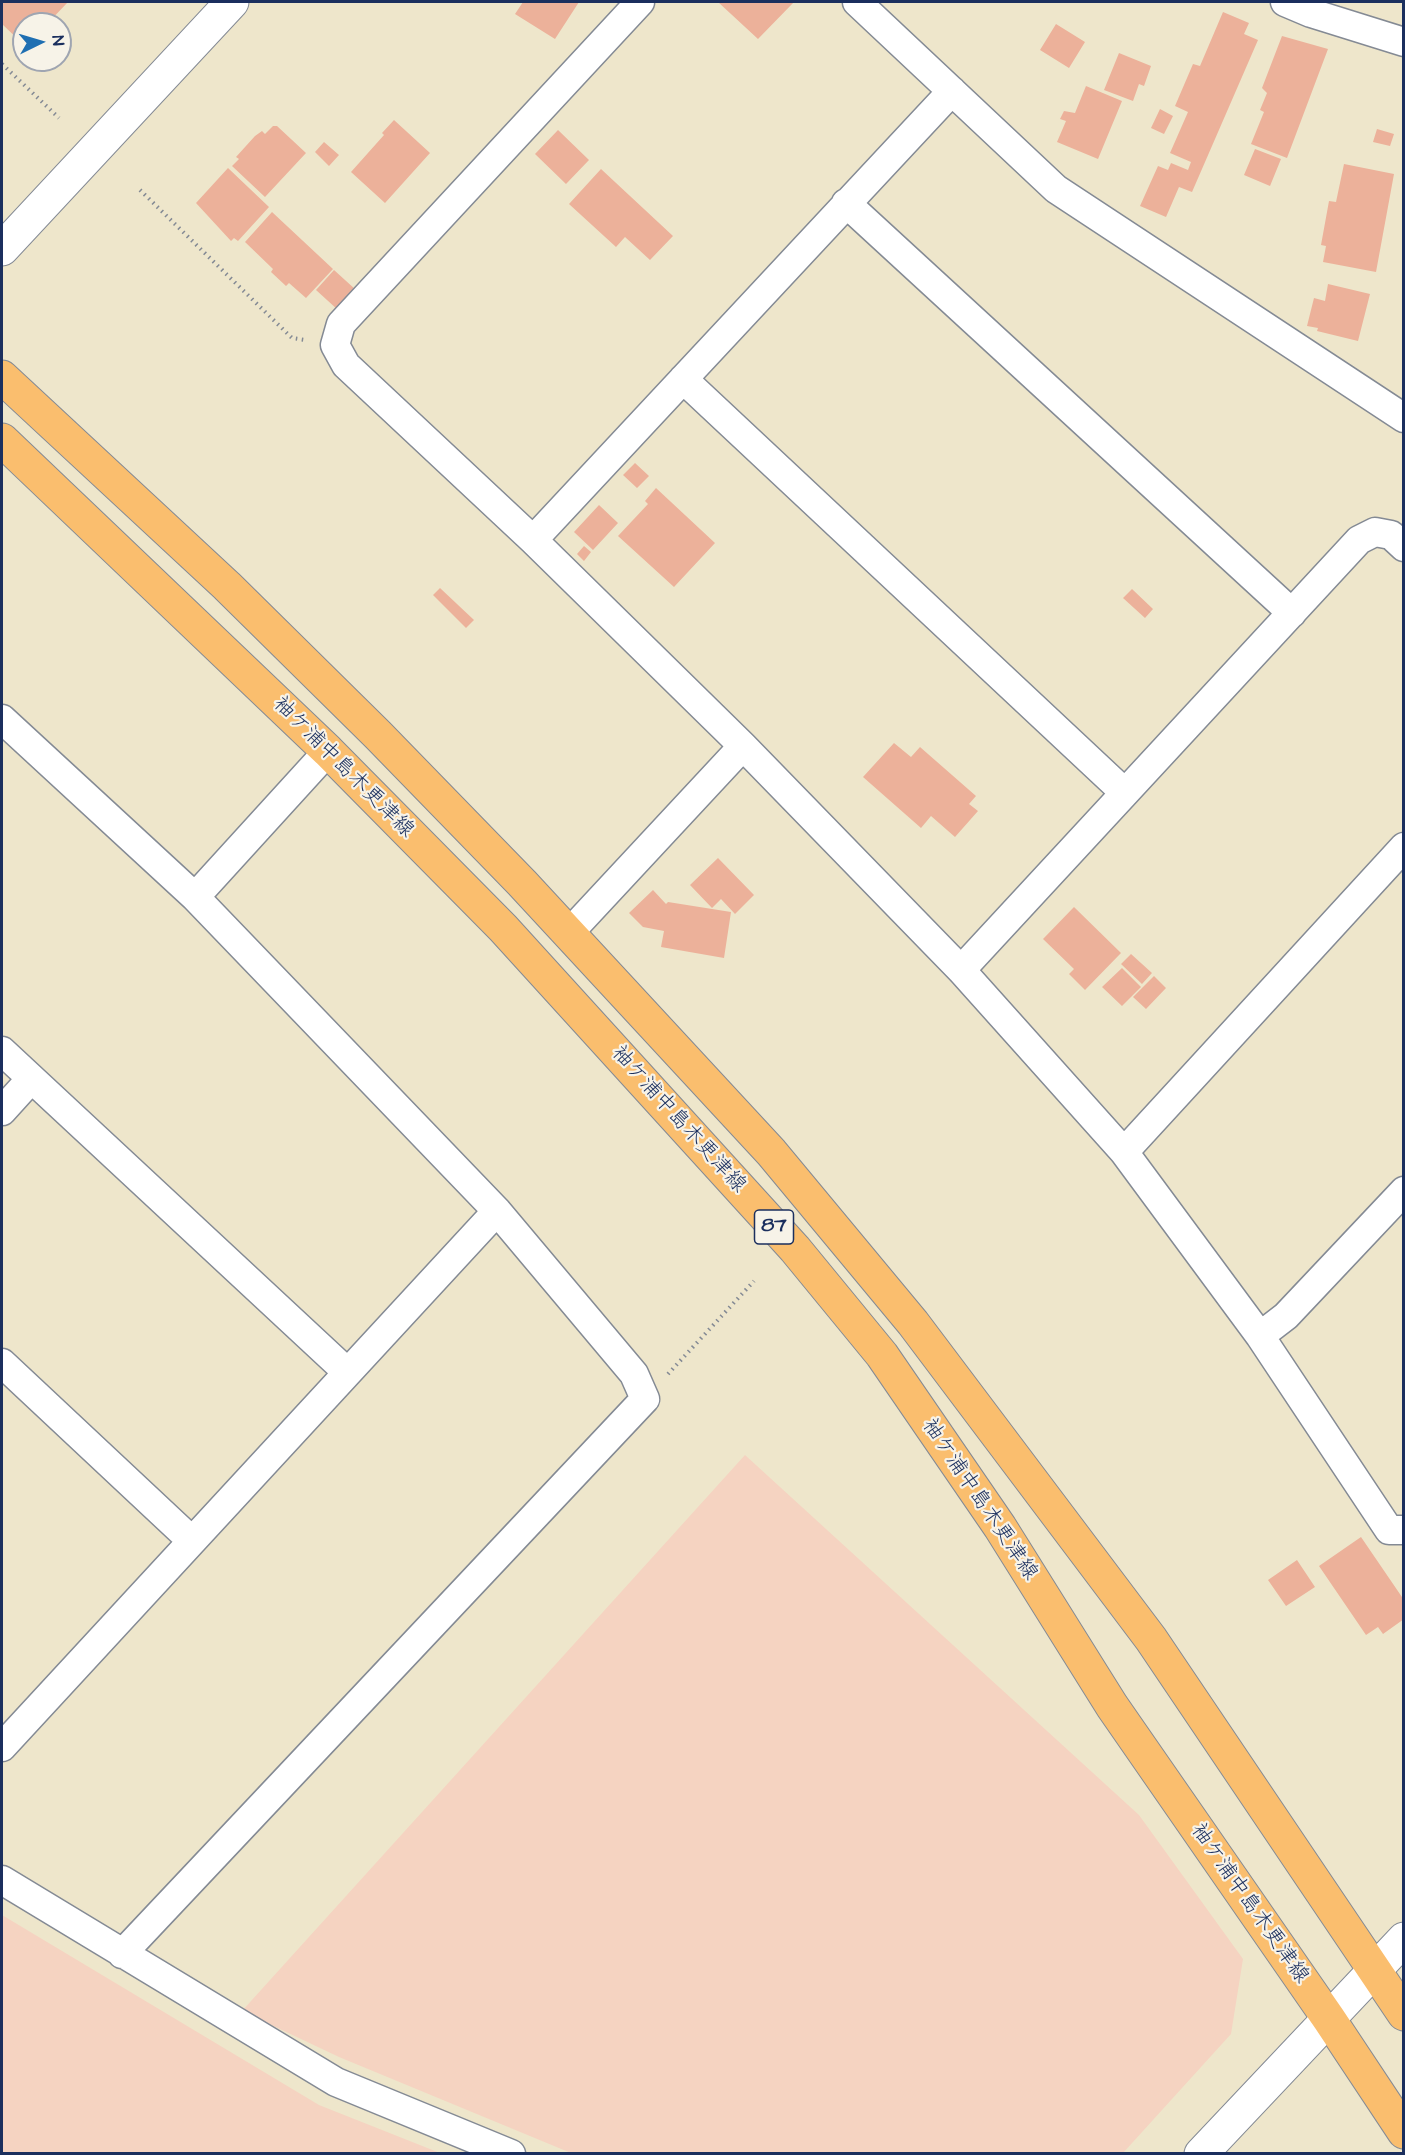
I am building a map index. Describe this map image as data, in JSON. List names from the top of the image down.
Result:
{
  "streets": {
    "main road": ["袖ケ浦中島木更津線", "87"]
  },
  "north": "right"
}
